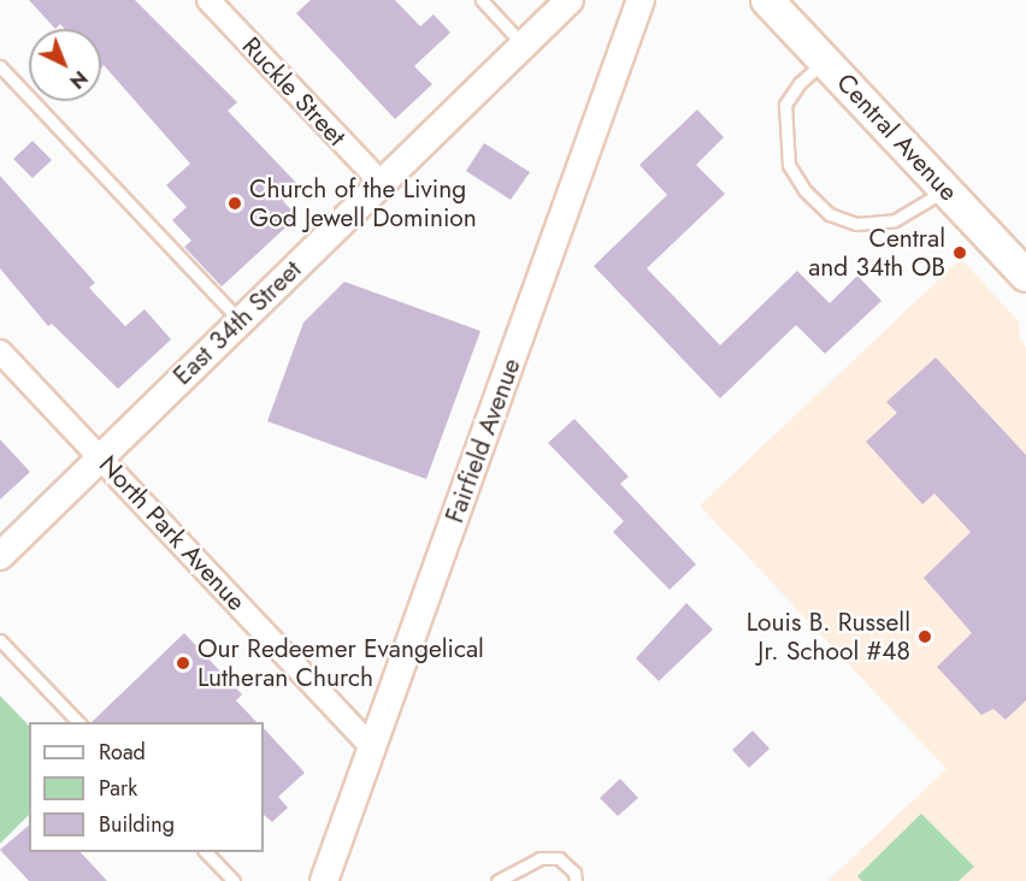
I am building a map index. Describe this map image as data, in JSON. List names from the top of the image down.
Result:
{
  "streets": {
    "main road": ["Central Avenue"],
    "street": [
      "Ruckle Street",
      "East 34th Street",
      "Fairfield Avenue",
      "North Park Avenue"
    ]
  },
  "crossings": [
    ["Ruckle Street", "East 34th Street"],
    ["East 34th Street", "North Park Avenue"],
    ["Fairfield Avenue", "North Park Avenue"]
  ],
  "places": [
    "Church of the Living God Jewell Dominion",
    "Central and 34th OB",
    "Louis B. Russell Jr. School #48",
    "Our Redeemer Evangelical Lutheran Church"
  ],
  "legend": ["Road", "Park", "Building"],
  "north": "bottom right"
}
